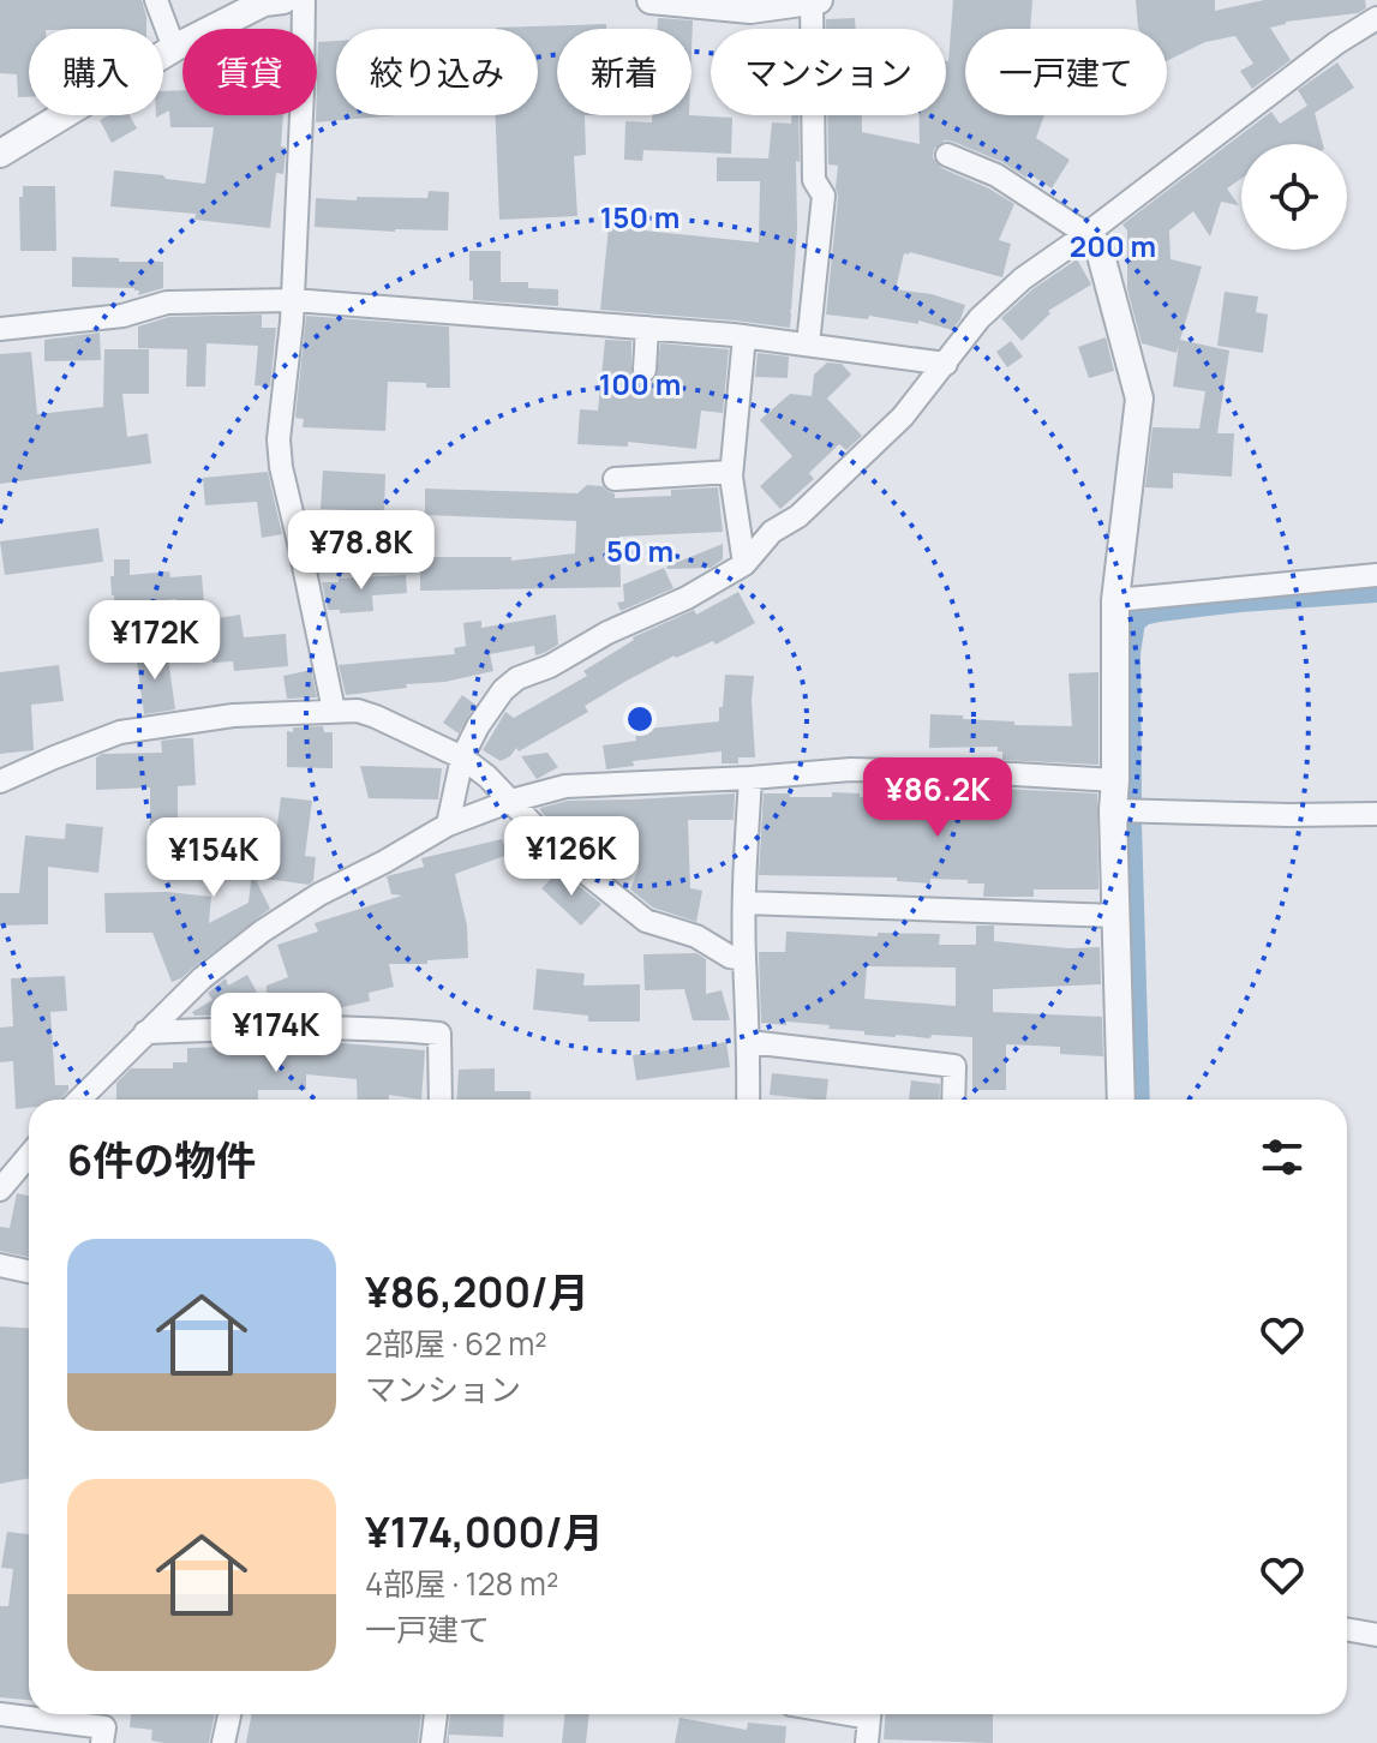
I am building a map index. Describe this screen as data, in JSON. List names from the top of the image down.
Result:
{
  "page": {
    "chip": [
      "購入",
      "賃貸",
      "絞り込み",
      "新着",
      "マンション",
      "一戸建て"
    ],
    "price": [
      "¥78.8K",
      "¥172K",
      "¥86.2K",
      "¥126K",
      "¥154K",
      "¥174K"
    ],
    "heading": "6件の物件",
    "list": [
      {
        "name": "¥86,200/月",
        "note": "2部屋 · 62 m² · マンション"
      },
      {
        "name": "¥174,000/月",
        "note": "4部屋 · 128 m² · 一戸建て"
      }
    ]
  },
  "rings": [
    "150 m",
    "200 m",
    "100 m",
    "50 m"
  ]
}
